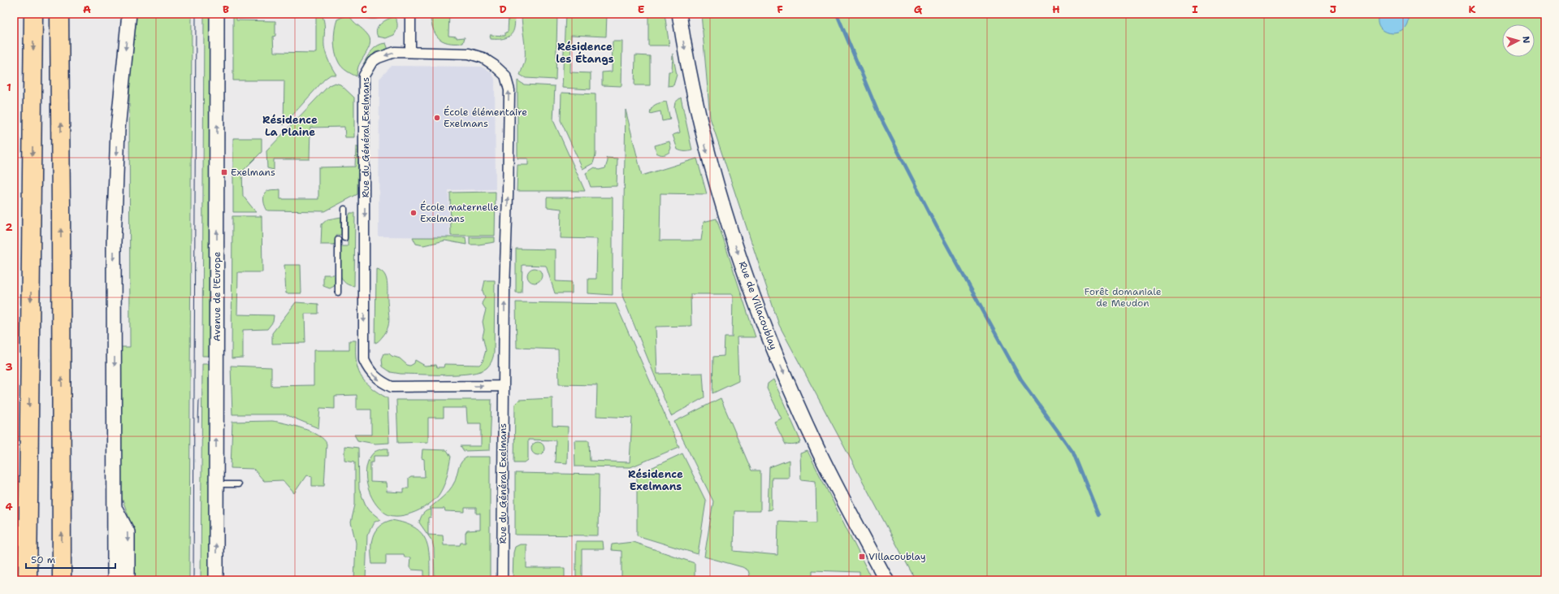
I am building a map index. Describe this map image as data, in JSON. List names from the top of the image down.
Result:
{
  "streets": {
    "main road": ["Avenue de l'Europe", "Rue de Villacoublay"],
    "street": ["Rue du Général Exelmans"]
  },
  "one_way": ["Rue de Villacoublay"],
  "districts": ["Résidence les Étangs", "Résidence La Plaine", "Résidence Exelmans"],
  "parks": ["Forêt domaniale de Meudon"],
  "places": {
    "other": ["École élémentaire Exelmans", "École maternelle Exelmans"],
    "transit": ["Exelmans", "Villacoublay"]
  },
  "scale_bar": "50 m",
  "north": "right",
  "grid": {
    "columns": [
      "A",
      "B",
      "C",
      "D",
      "E",
      "F",
      "G",
      "H",
      "I",
      "J",
      "K"
    ],
    "rows": [
      "1",
      "2",
      "3",
      "4"
    ]
  }
}
